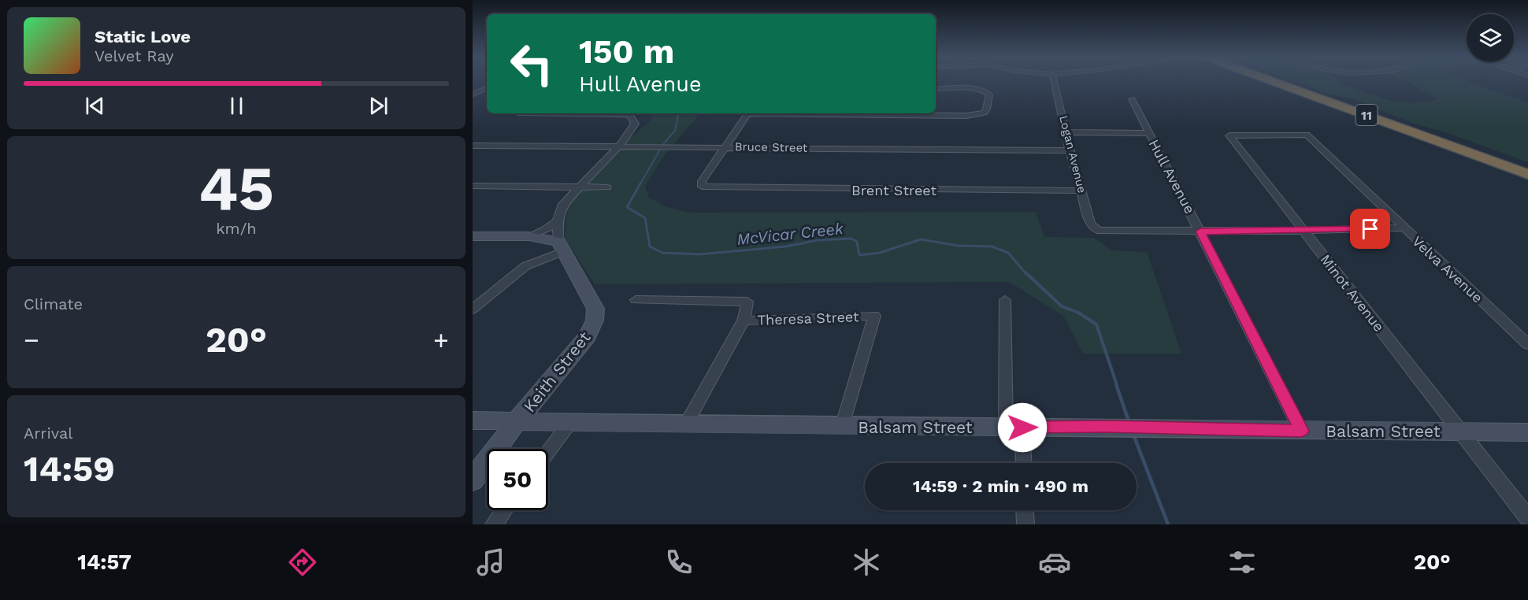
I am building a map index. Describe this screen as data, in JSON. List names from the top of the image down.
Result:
{
  "streets": {
    "highway": ["11"],
    "main road": ["Keith Street", "Balsam Street"],
    "street": [
      "Bruce Street",
      "Logan Avenue",
      "Hull Avenue",
      "Brent Street",
      "Velva Avenue",
      "Minot Avenue",
      "Theresa Street"
    ]
  },
  "crossings": [
    ["Bruce Street", "Logan Avenue"],
    ["Bruce Street", "Brent Street"],
    ["Logan Avenue", "Hull Avenue"],
    ["Logan Avenue", "Brent Street"],
    ["Hull Avenue", "Balsam Street"],
    ["Velva Avenue", "Minot Avenue"],
    ["Minot Avenue", "Balsam Street"],
    ["Theresa Street", "Balsam Street"],
    ["Keith Street", "Balsam Street"]
  ],
  "water": ["McVicar Creek"],
  "page": {
    "turn": ["150 m", "Hull Avenue"],
    "song": ["Static Love", "Velvet Ray"],
    "tile": [
      ["45", "km/h"],
      "Climate",
      ["Arrival", "14:59"]
    ],
    "heat": ["−", "20°", "+"],
    "limit": "50",
    "trip": "14:59 · 2 min · 490 m",
    "tabs": ["14:57", "20°"]
  }
}
